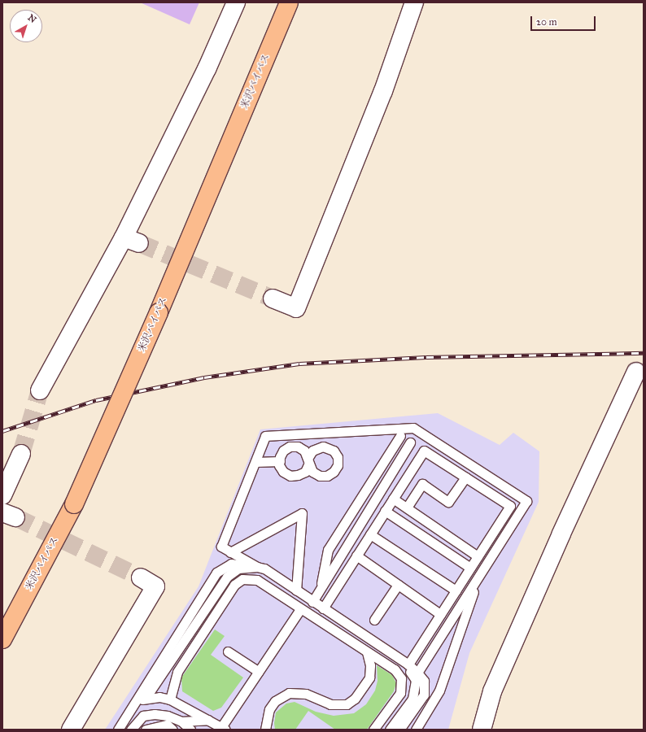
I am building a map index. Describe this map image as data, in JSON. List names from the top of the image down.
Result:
{
  "streets": {
    "highway": ["米沢バイパス"]
  },
  "scale_bar": "20 m",
  "north": "top right"
}
